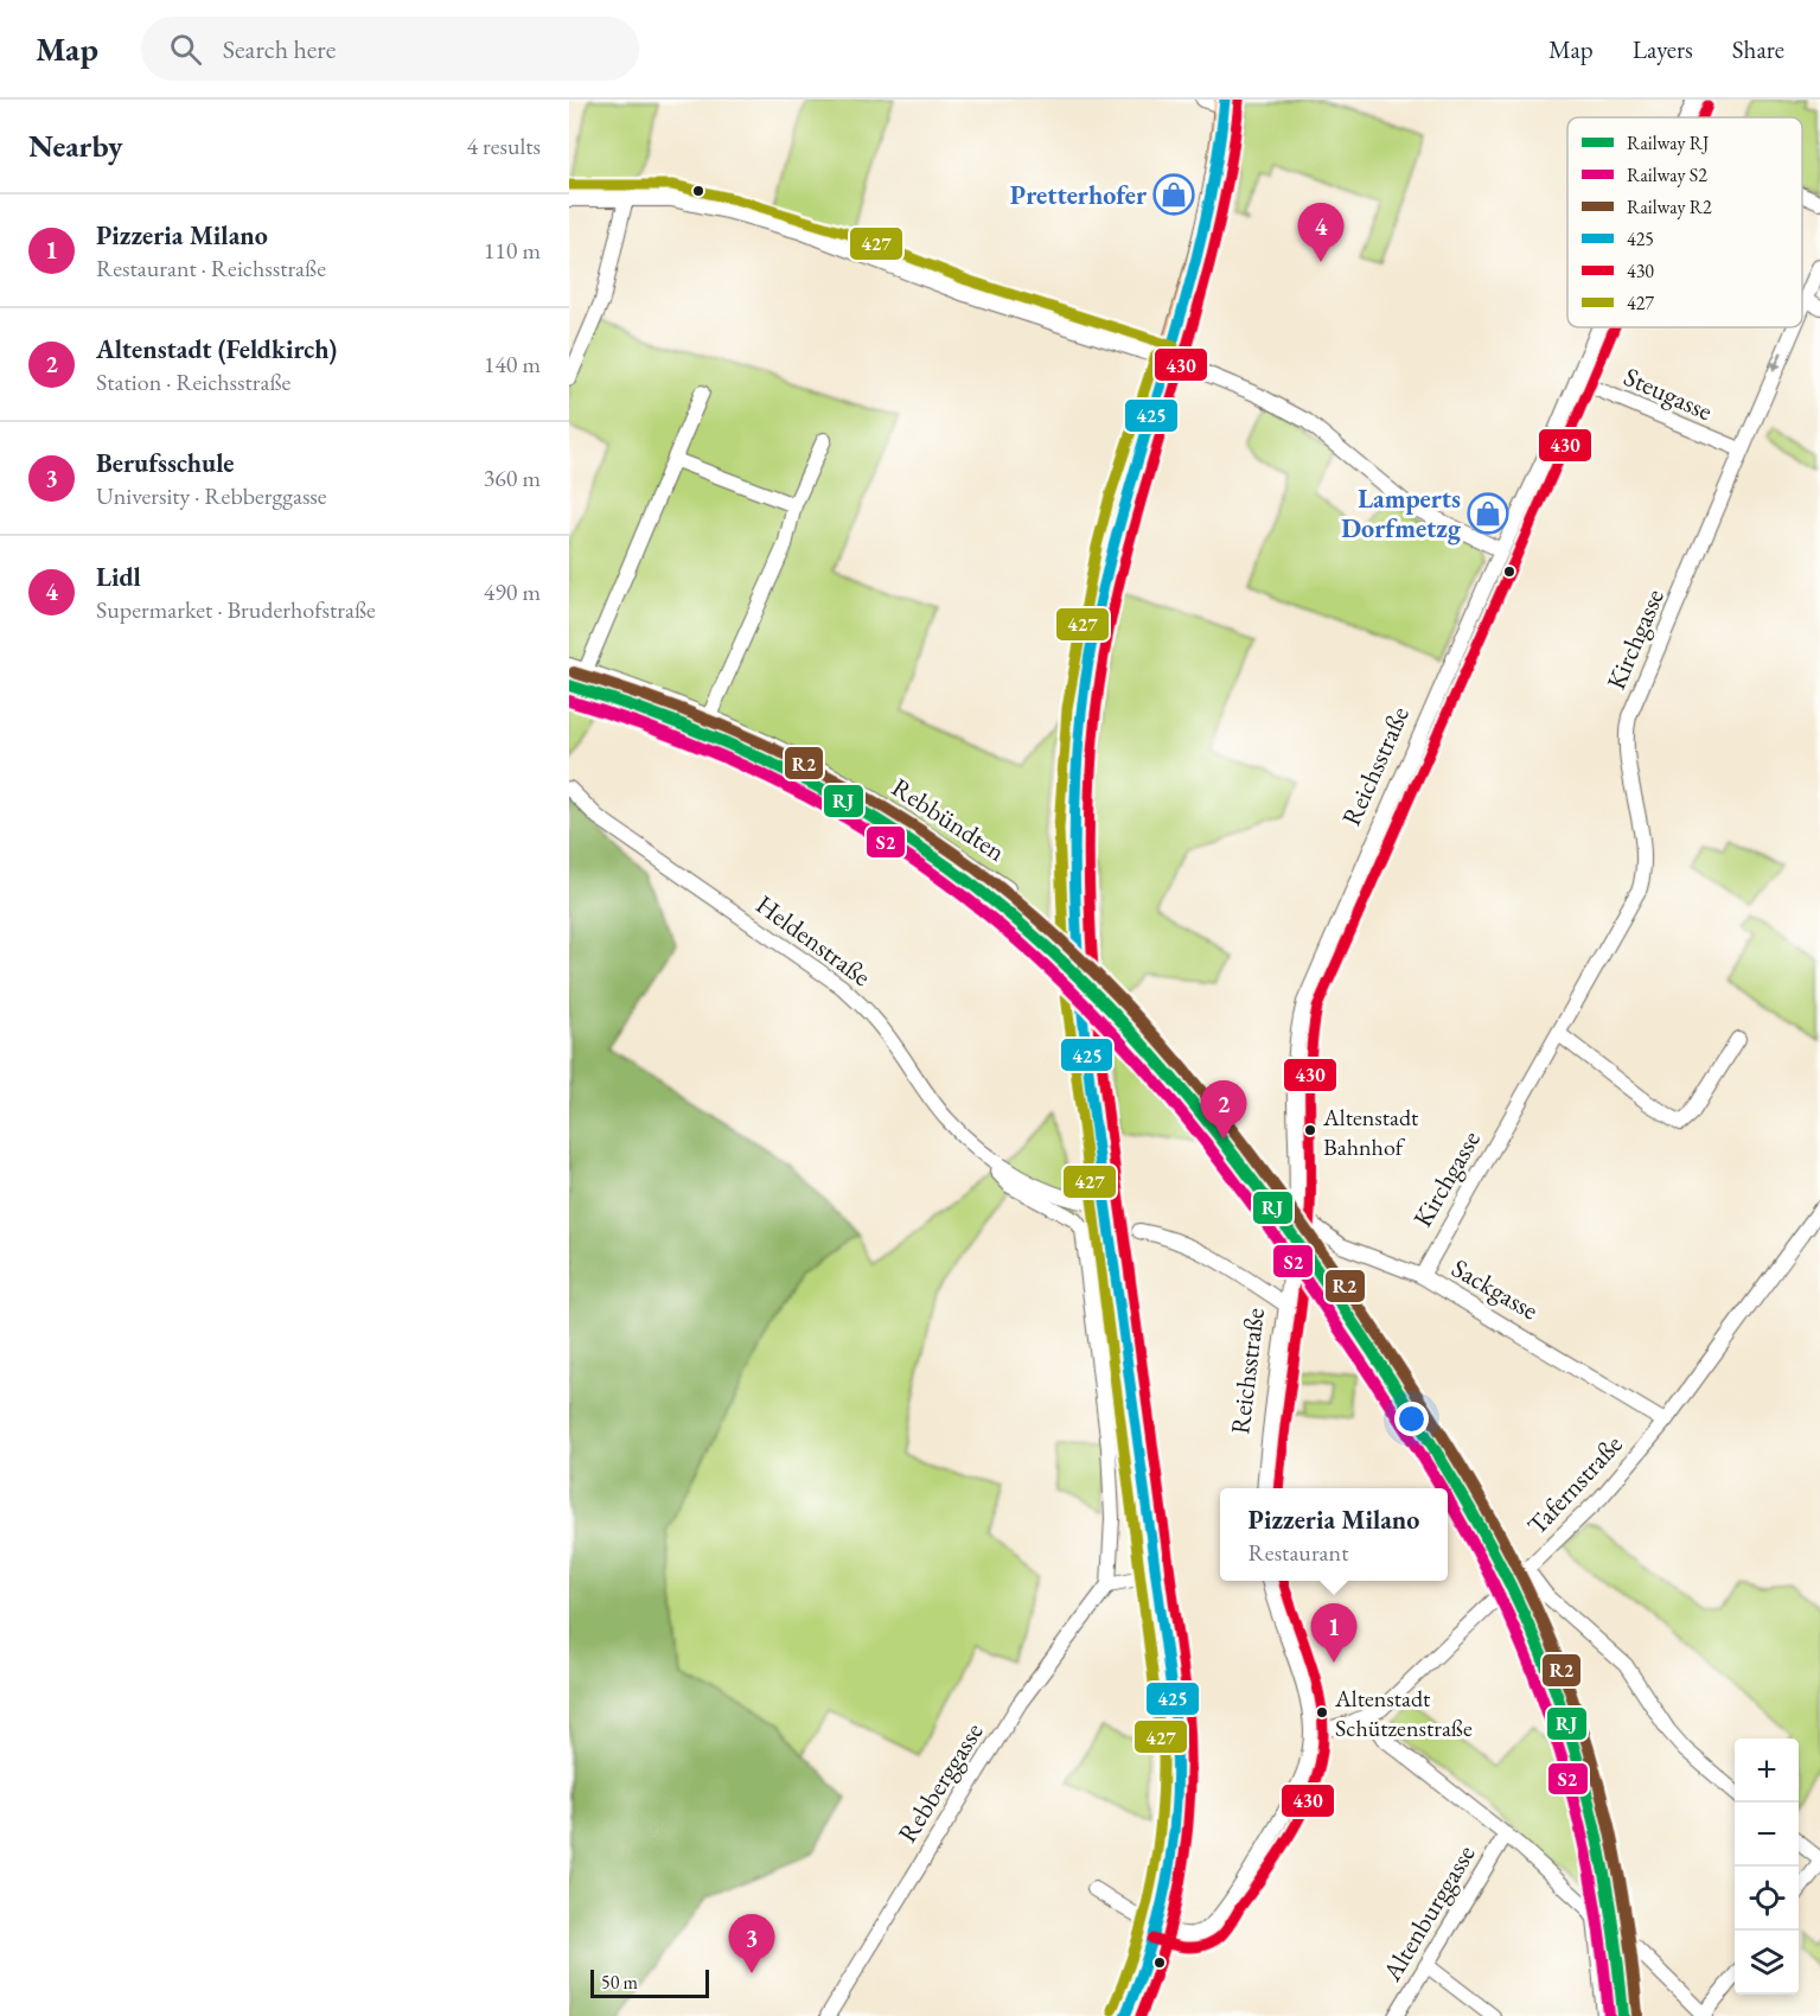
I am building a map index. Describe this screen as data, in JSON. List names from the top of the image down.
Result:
{
  "streets": {
    "street": [
      "Steugasse",
      "Kirchgasse",
      "Reichsstraße",
      "Rebbündten",
      "Heldenstraße",
      "Sackgasse",
      "Tafernstraße",
      "Rebberggasse",
      "Altenburggasse"
    ]
  },
  "crossings": [
    ["Steugasse", "Kirchgasse"],
    ["Steugasse", "Reichsstraße"],
    ["Kirchgasse", "Sackgasse"],
    ["Reichsstraße", "Sackgasse"],
    ["Heldenstraße", "Rebberggasse"],
    ["Sackgasse", "Tafernstraße"]
  ],
  "places": {
    "shop": ["Pretterhofer", "Lamperts Dorfmetzg"],
    "other": ["Altenstadt Bahnhof", "Altenstadt Schützenstraße"]
  },
  "lines": [
    "transit line 425",
    "transit line 430",
    "transit line 427",
    "rail line R2",
    "rail line RJ",
    "rail line S2"
  ],
  "legend": [
    "Railway RJ",
    "Railway S2",
    "Railway R2",
    "425",
    "430",
    "427"
  ],
  "scale_bar": "50 m",
  "page": {
    "header": "Map",
    "search": "Search here",
    "nav": ["Map", "Layers", "Share"],
    "heading": ["Nearby", "4 results"],
    "list": [
      {
        "mark": "1",
        "name": "Pizzeria Milano",
        "note": "Restaurant · Reichsstraße",
        "value": "110 m"
      },
      {
        "mark": "2",
        "name": "Altenstadt (Feldkirch)",
        "note": "Station · Reichsstraße",
        "value": "140 m"
      },
      {
        "mark": "3",
        "name": "Berufsschule",
        "note": "University · Rebberggasse",
        "value": "360 m"
      },
      {
        "mark": "4",
        "name": "Lidl",
        "note": "Supermarket · Bruderhofstraße",
        "value": "490 m"
      }
    ],
    "pins": [
      "4",
      "2",
      "1",
      "3"
    ],
    "popup": ["Pizzeria Milano", "Restaurant"],
    "map_buttons": ["+", "−"],
    "scale": "50 m"
  }
}
